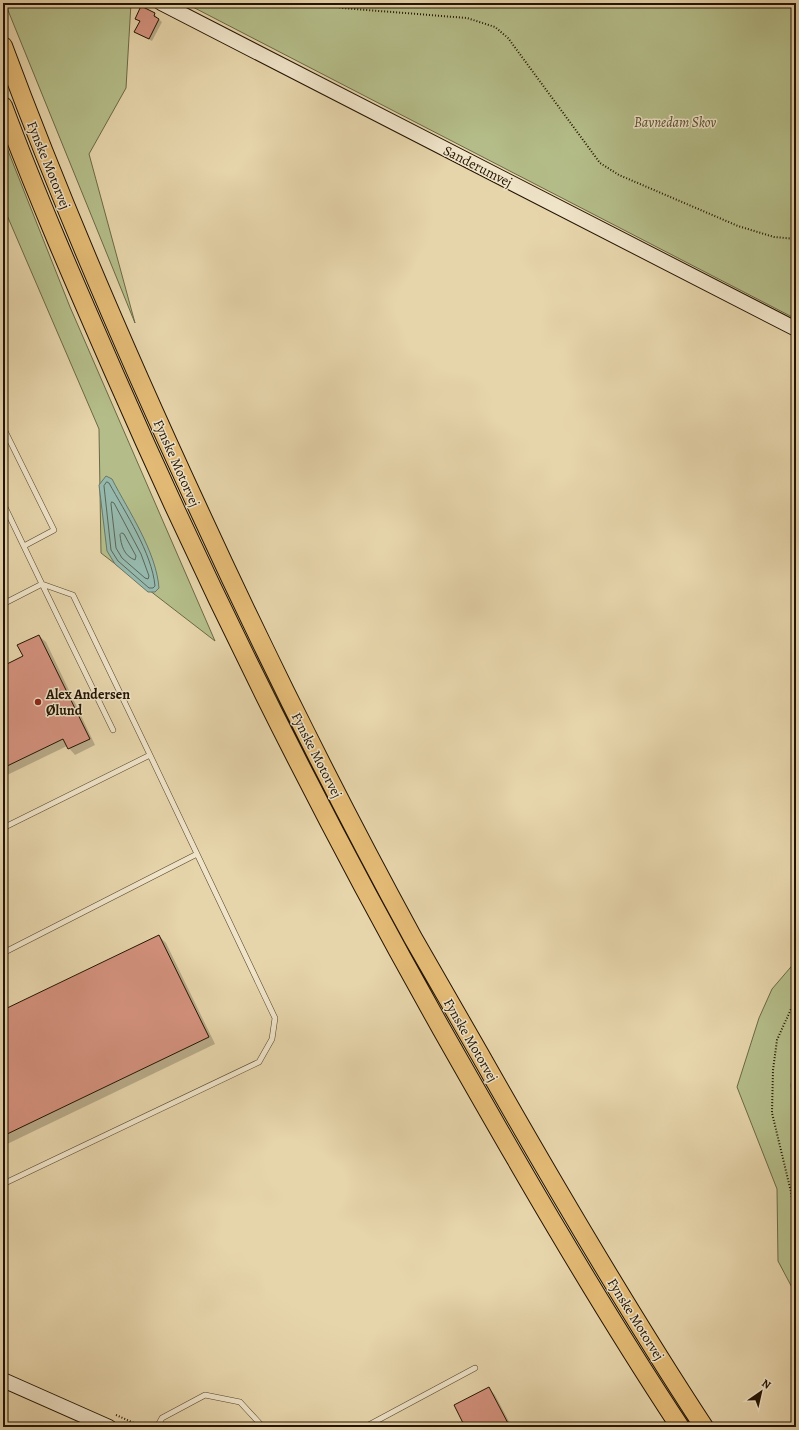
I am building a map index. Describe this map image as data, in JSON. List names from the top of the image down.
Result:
{
  "streets": {
    "highway": ["Fynske Motorvej"],
    "street": ["Sanderumvej"]
  },
  "parks": ["Bavnedam Skov"],
  "places": ["Alex Andersen Ølund"],
  "north": "top right"
}
